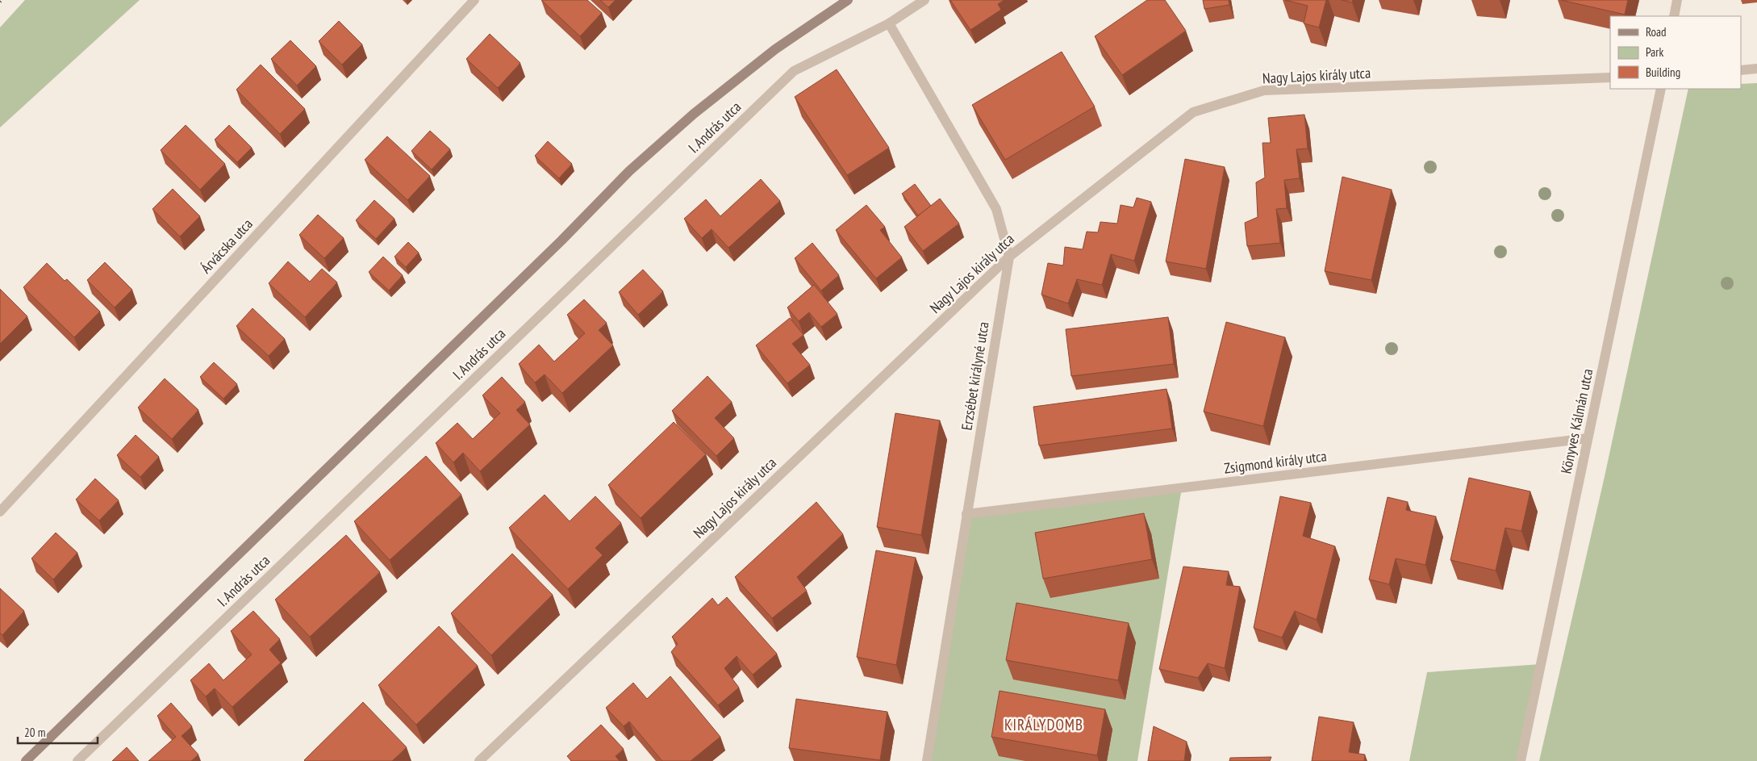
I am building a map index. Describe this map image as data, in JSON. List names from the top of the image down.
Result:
{
  "streets": {
    "main road": ["I. András utca"],
    "street": [
      "Nagy Lajos király utca",
      "Árvácska utca",
      "Erzsébet királyné utca",
      "Könyves Kálmán utca",
      "Zsigmond király utca"
    ]
  },
  "crossings": [
    ["Nagy Lajos király utca", "Erzsébet királyné utca"],
    ["I. András utca", "Erzsébet királyné utca"],
    ["Erzsébet királyné utca", "Zsigmond király utca"],
    ["Könyves Kálmán utca", "Zsigmond király utca"]
  ],
  "districts": ["KIRÁLYDOMB"],
  "legend": ["Road", "Park", "Building"],
  "scale_bar": "20 m"
}
